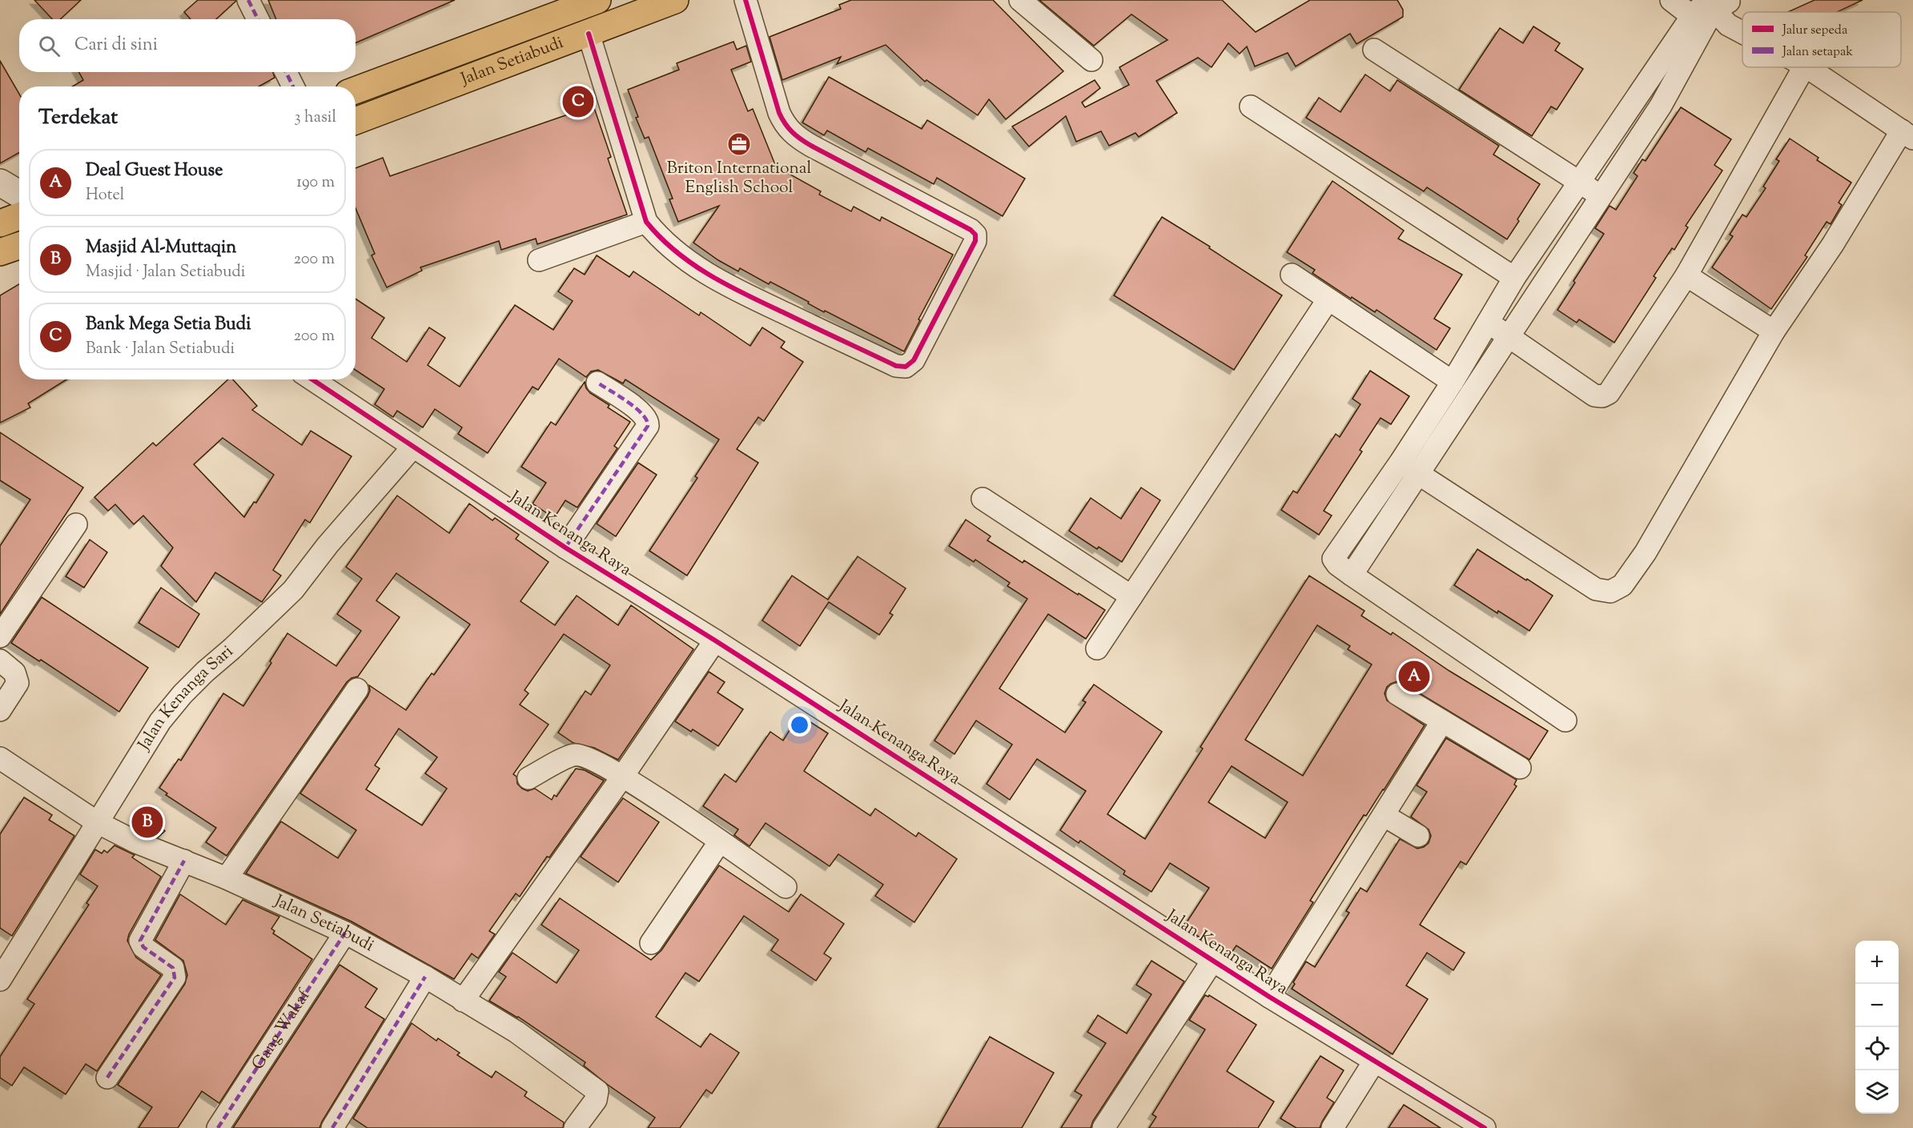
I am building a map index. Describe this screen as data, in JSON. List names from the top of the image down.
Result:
{
  "streets": {
    "main road": ["Jalan Setiabudi"],
    "street": ["Jalan Kenanga Raya", "Jalan Kenanga Sari", "Gang Wakaf"]
  },
  "crossings": [
    ["Jalan Setiabudi", "Jalan Kenanga Sari"],
    ["Jalan Setiabudi", "Gang Wakaf"],
    ["Jalan Kenanga Raya", "Jalan Kenanga Sari"]
  ],
  "places": {
    "office": ["Briton International English School"]
  },
  "legend": ["Jalur sepeda", "Jalan setapak"],
  "page": {
    "search": "Cari di sini",
    "pins": ["C", "A", "B"],
    "heading": ["Terdekat", "3 hasil"],
    "list": [
      {
        "mark": "A",
        "name": "Deal Guest House",
        "note": "Hotel",
        "value": "190 m"
      },
      {
        "mark": "B",
        "name": "Masjid Al-Muttaqin",
        "note": "Masjid · Jalan Setiabudi",
        "value": "200 m"
      },
      {
        "mark": "C",
        "name": "Bank Mega Setia Budi",
        "note": "Bank · Jalan Setiabudi",
        "value": "200 m"
      }
    ],
    "map_buttons": ["+", "−"]
  }
}
